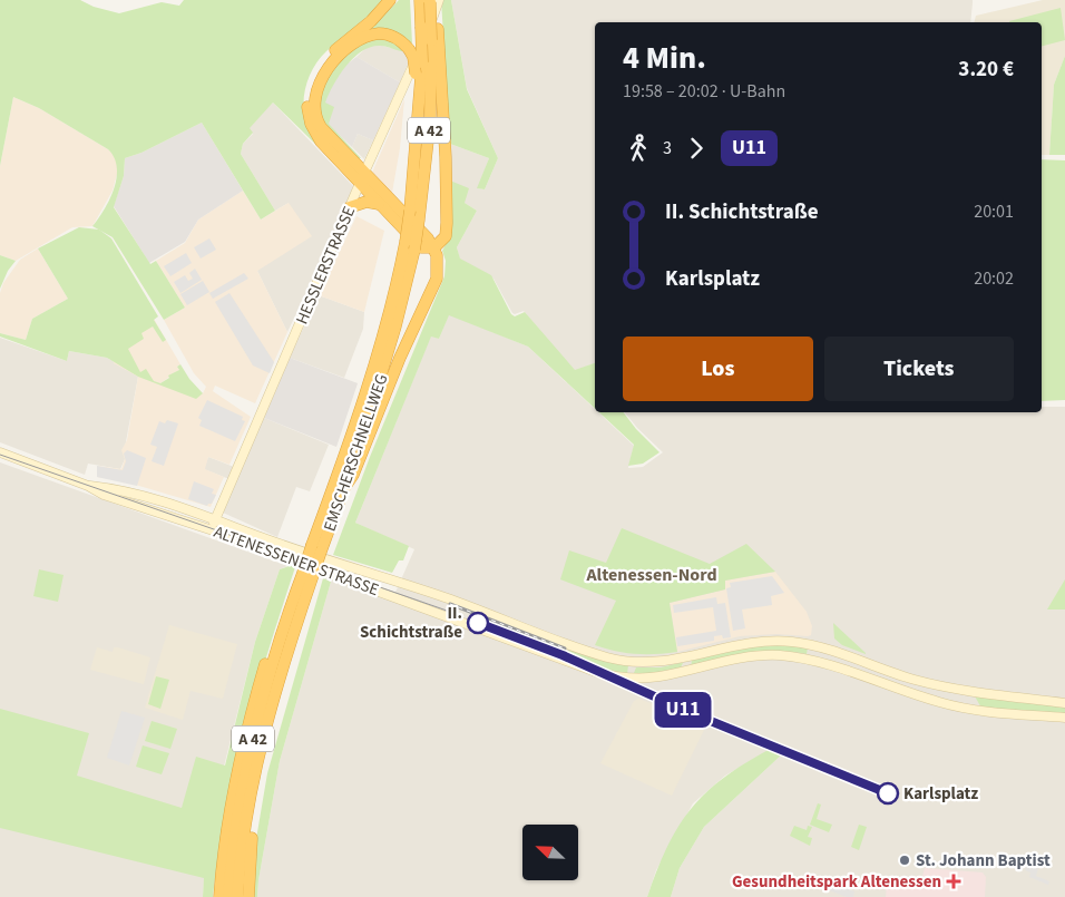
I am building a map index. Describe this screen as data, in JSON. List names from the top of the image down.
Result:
{
  "streets": {
    "highway": ["A 42", "EMSCHERSCHNELLWEG"],
    "main road": ["HESSLERSTRASSE", "ALTENESSENER STRASSE"]
  },
  "crossings": [
    ["HESSLERSTRASSE", "EMSCHERSCHNELLWEG"],
    ["HESSLERSTRASSE", "ALTENESSENER STRASSE"]
  ],
  "districts": ["Altenessen-Nord"],
  "places": {
    "other": ["II. Schichtstraße", "Karlsplatz", "St. Johann Baptist"],
    "health": ["Gesundheitspark Altenessen"]
  },
  "lines": ["metro line U11"],
  "north": "top left",
  "page": {
    "on_map": "U11",
    "heading": ["4 Min.", "19:58 – 20:02 · U-Bahn", "3.20 €"],
    "legs": ["3", "U11"],
    "list": [
      {
        "name": "II. Schichtstraße",
        "value": "20:01"
      },
      {
        "name": "Karlsplatz",
        "value": "20:02"
      }
    ],
    "buttons": ["Los", "Tickets"]
  }
}
